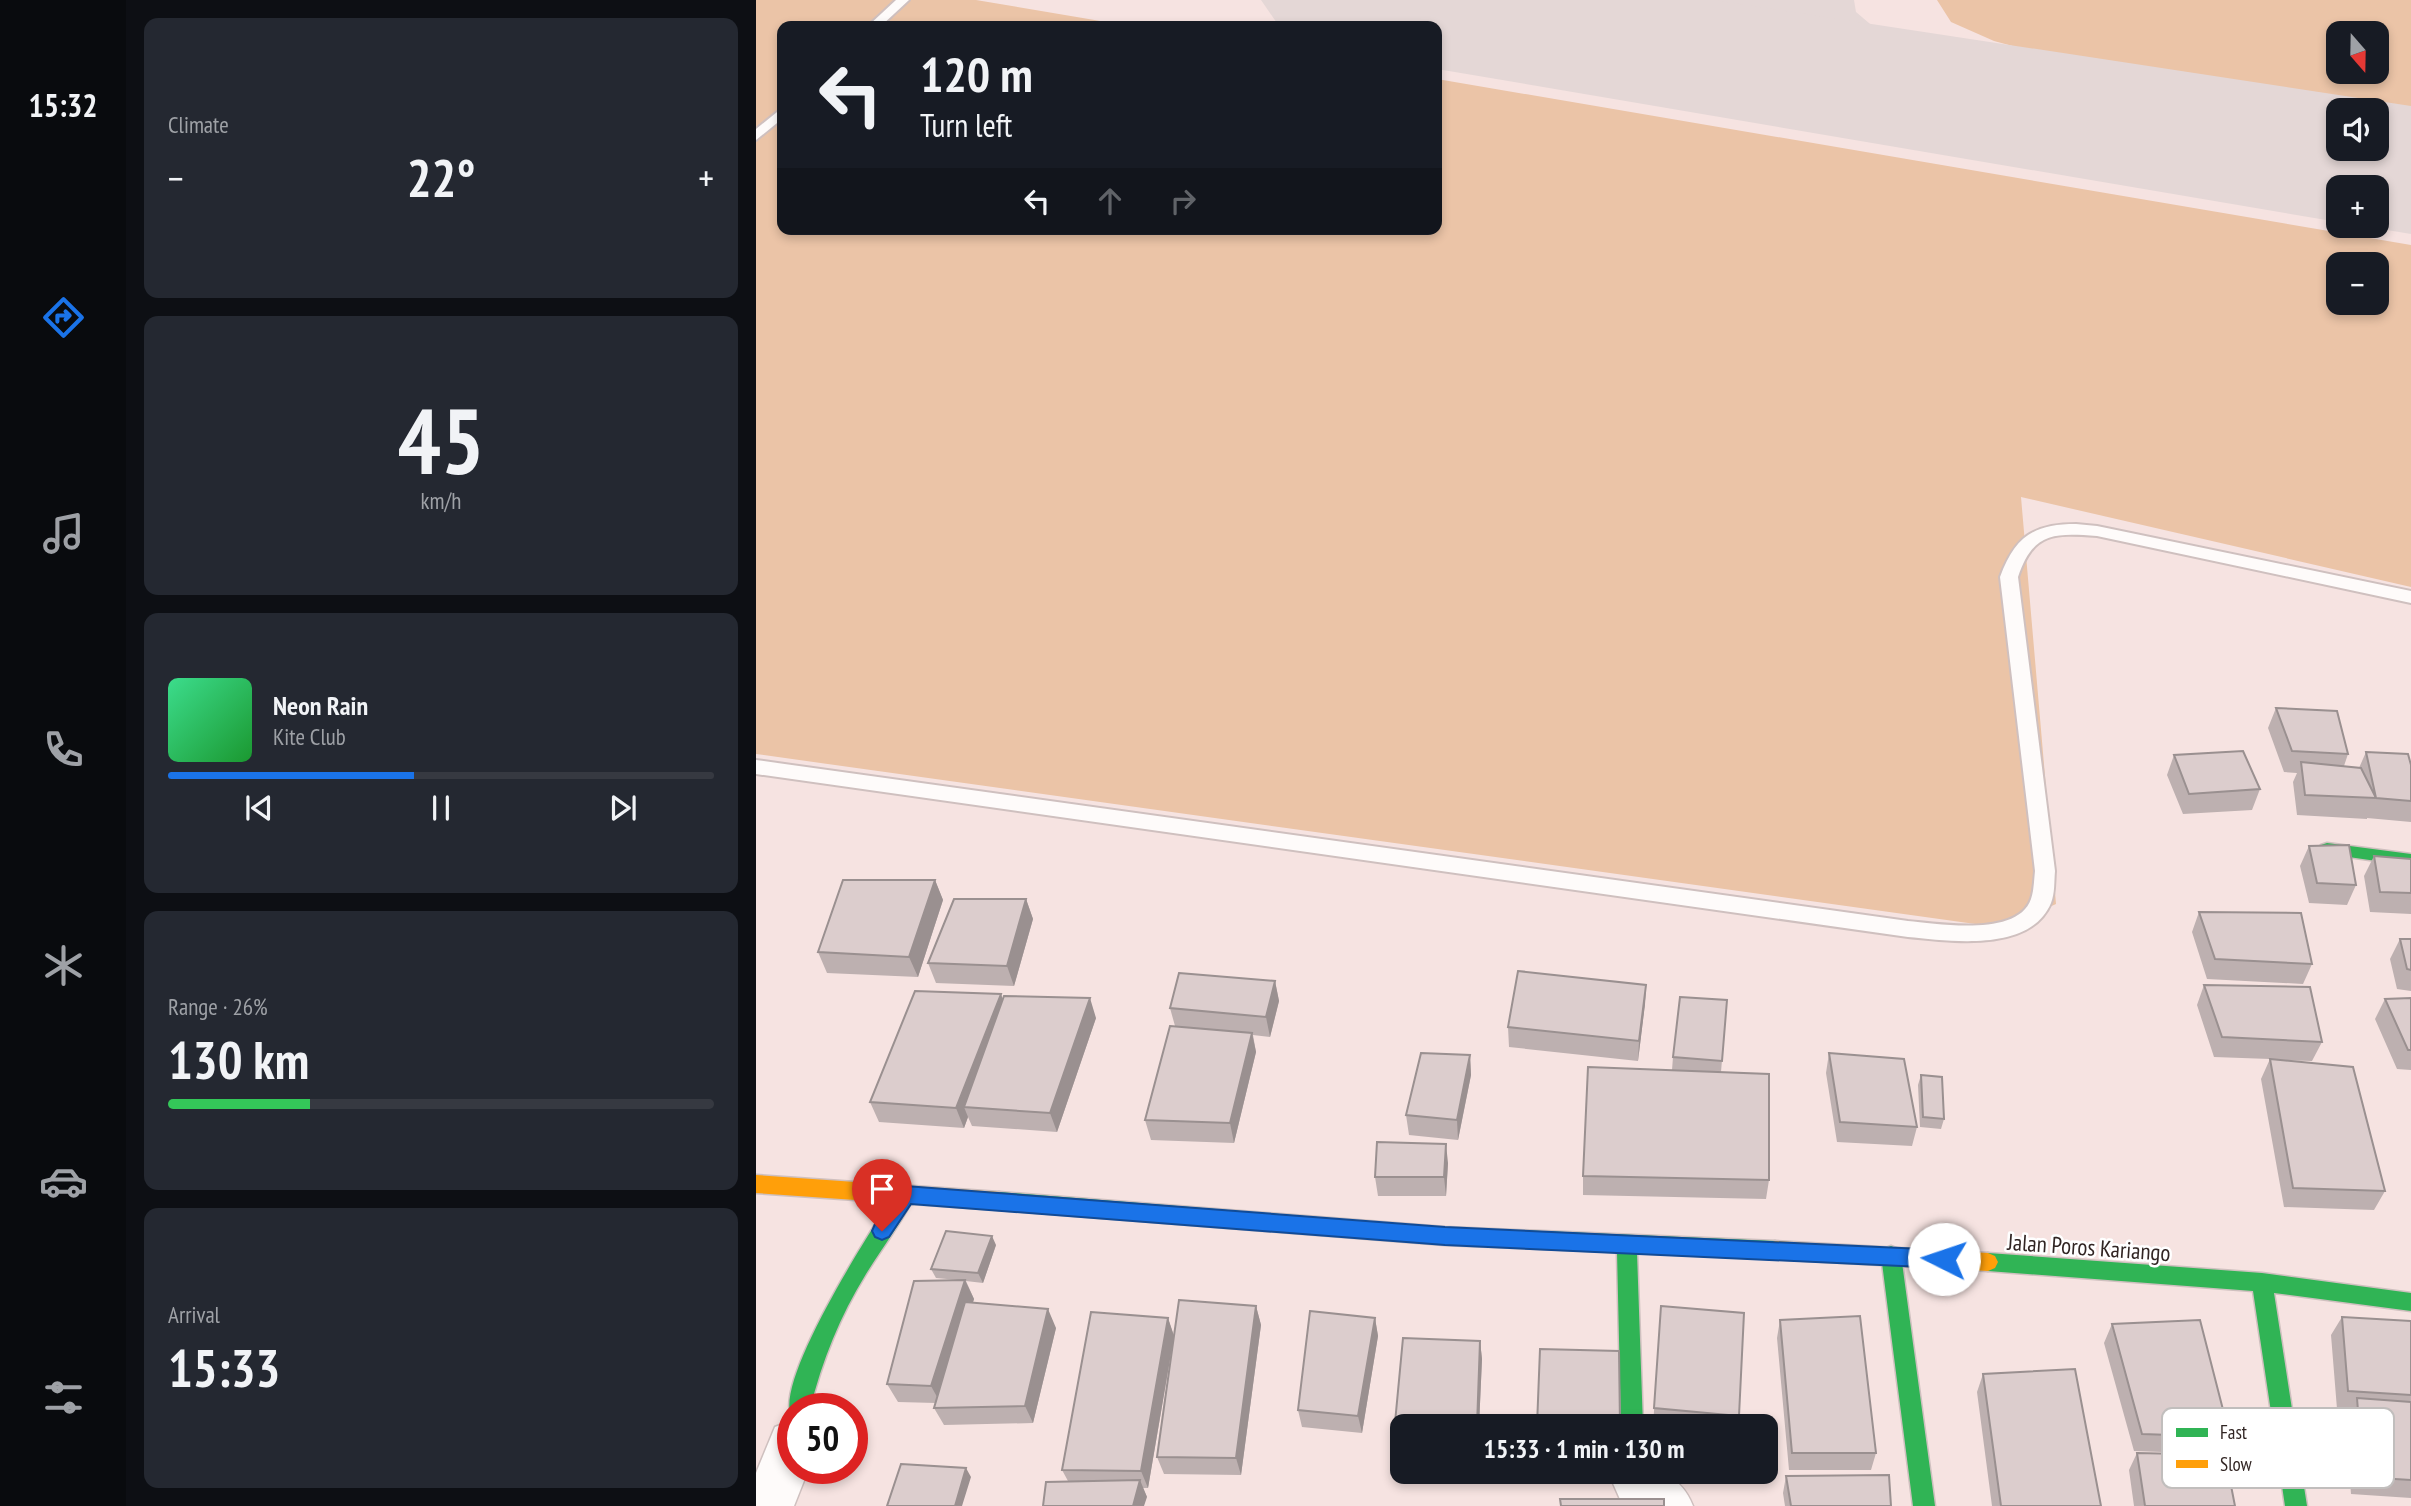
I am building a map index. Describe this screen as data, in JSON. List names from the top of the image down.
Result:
{
  "streets": {
    "main road": ["Jalan Poros Kariango"]
  },
  "legend": ["Fast", "Slow"],
  "north": "bottom",
  "page": {
    "tabs": "15:32",
    "tile": [
      "Climate",
      ["45", "km/h"],
      ["Range · 26%", "130 km"],
      ["Arrival", "15:33"]
    ],
    "map_buttons": ["+", "−"],
    "turn": ["120 m", "Turn left"],
    "heat": ["−", "22°", "+"],
    "song": ["Neon Rain", "Kite Club"],
    "limit": "50",
    "trip": "15:33 · 1 min · 130 m"
  }
}
